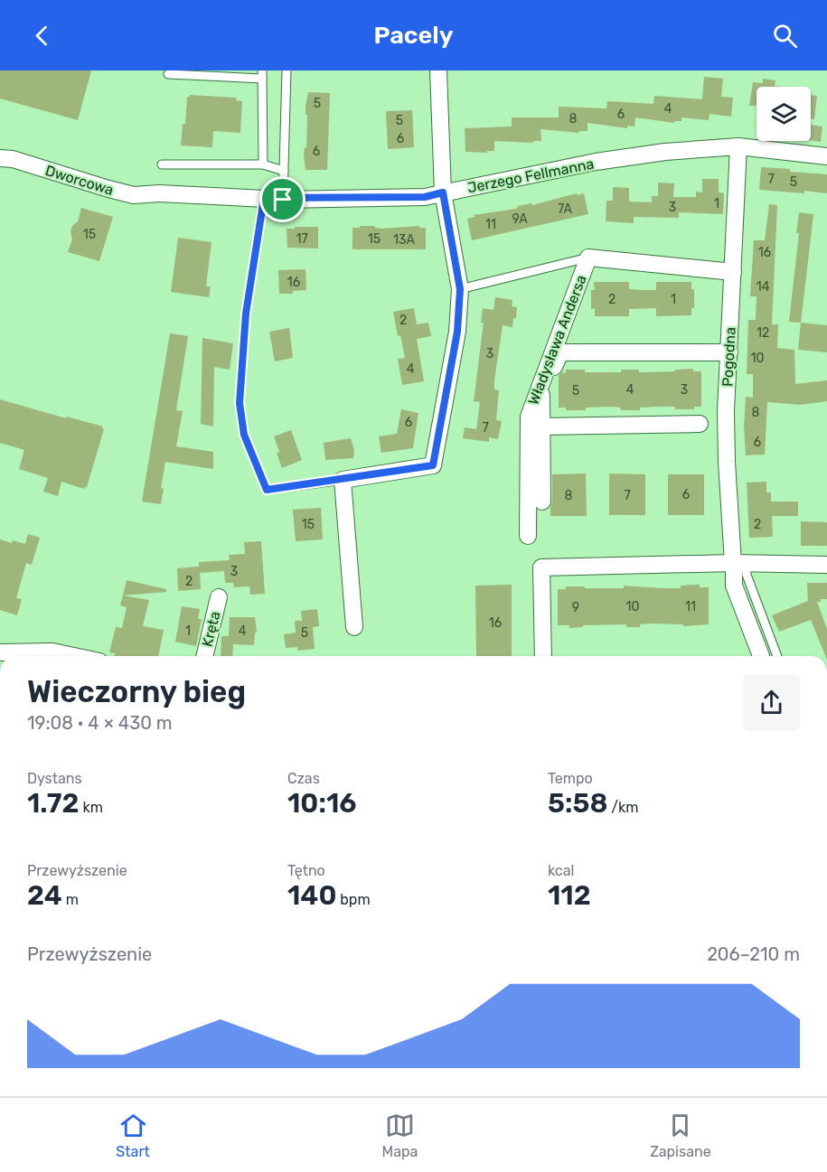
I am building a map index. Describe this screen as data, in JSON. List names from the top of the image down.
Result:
{
  "streets": {
    "street": [
      "Jerzego Fellmanna",
      "Dworcowa",
      "Władysława Andersa",
      "Pogodna",
      "Kręta"
    ]
  },
  "crossings": [
    ["Jerzego Fellmanna", "Dworcowa"],
    ["Jerzego Fellmanna", "Pogodna"],
    ["Władysława Andersa", "Pogodna"]
  ],
  "house_numbers": [
    "5",
    "4",
    "6",
    "8",
    "5",
    "6",
    "6",
    "7",
    "5",
    "1",
    "3",
    "7A",
    "9A",
    "11",
    "15",
    "17",
    "15",
    "13A",
    "16",
    "16",
    "14",
    "2",
    "1",
    "2",
    "12",
    "3",
    "10",
    "4",
    "4",
    "3",
    "5",
    "8",
    "6",
    "7",
    "6",
    "6",
    "8",
    "7",
    "15",
    "2",
    "3",
    "2",
    "10",
    "11",
    "9",
    "16",
    "1",
    "4",
    "5"
  ],
  "page": {
    "header": "Pacely",
    "heading": ["Wieczorny bieg", "19:08 · 4 × 430 m"],
    "stats": [
      ["Dystans", "1.72 km"],
      ["Czas", "10:16"],
      ["Tempo", "5:58 /km"],
      ["Przewyższenie", "24 m"],
      ["Tętno", "140 bpm"],
      ["kcal", "112"]
    ],
    "chart": ["Przewyższenie", "206–210 m"],
    "tabs": ["Start", "Mapa", "Zapisane"]
  }
}
